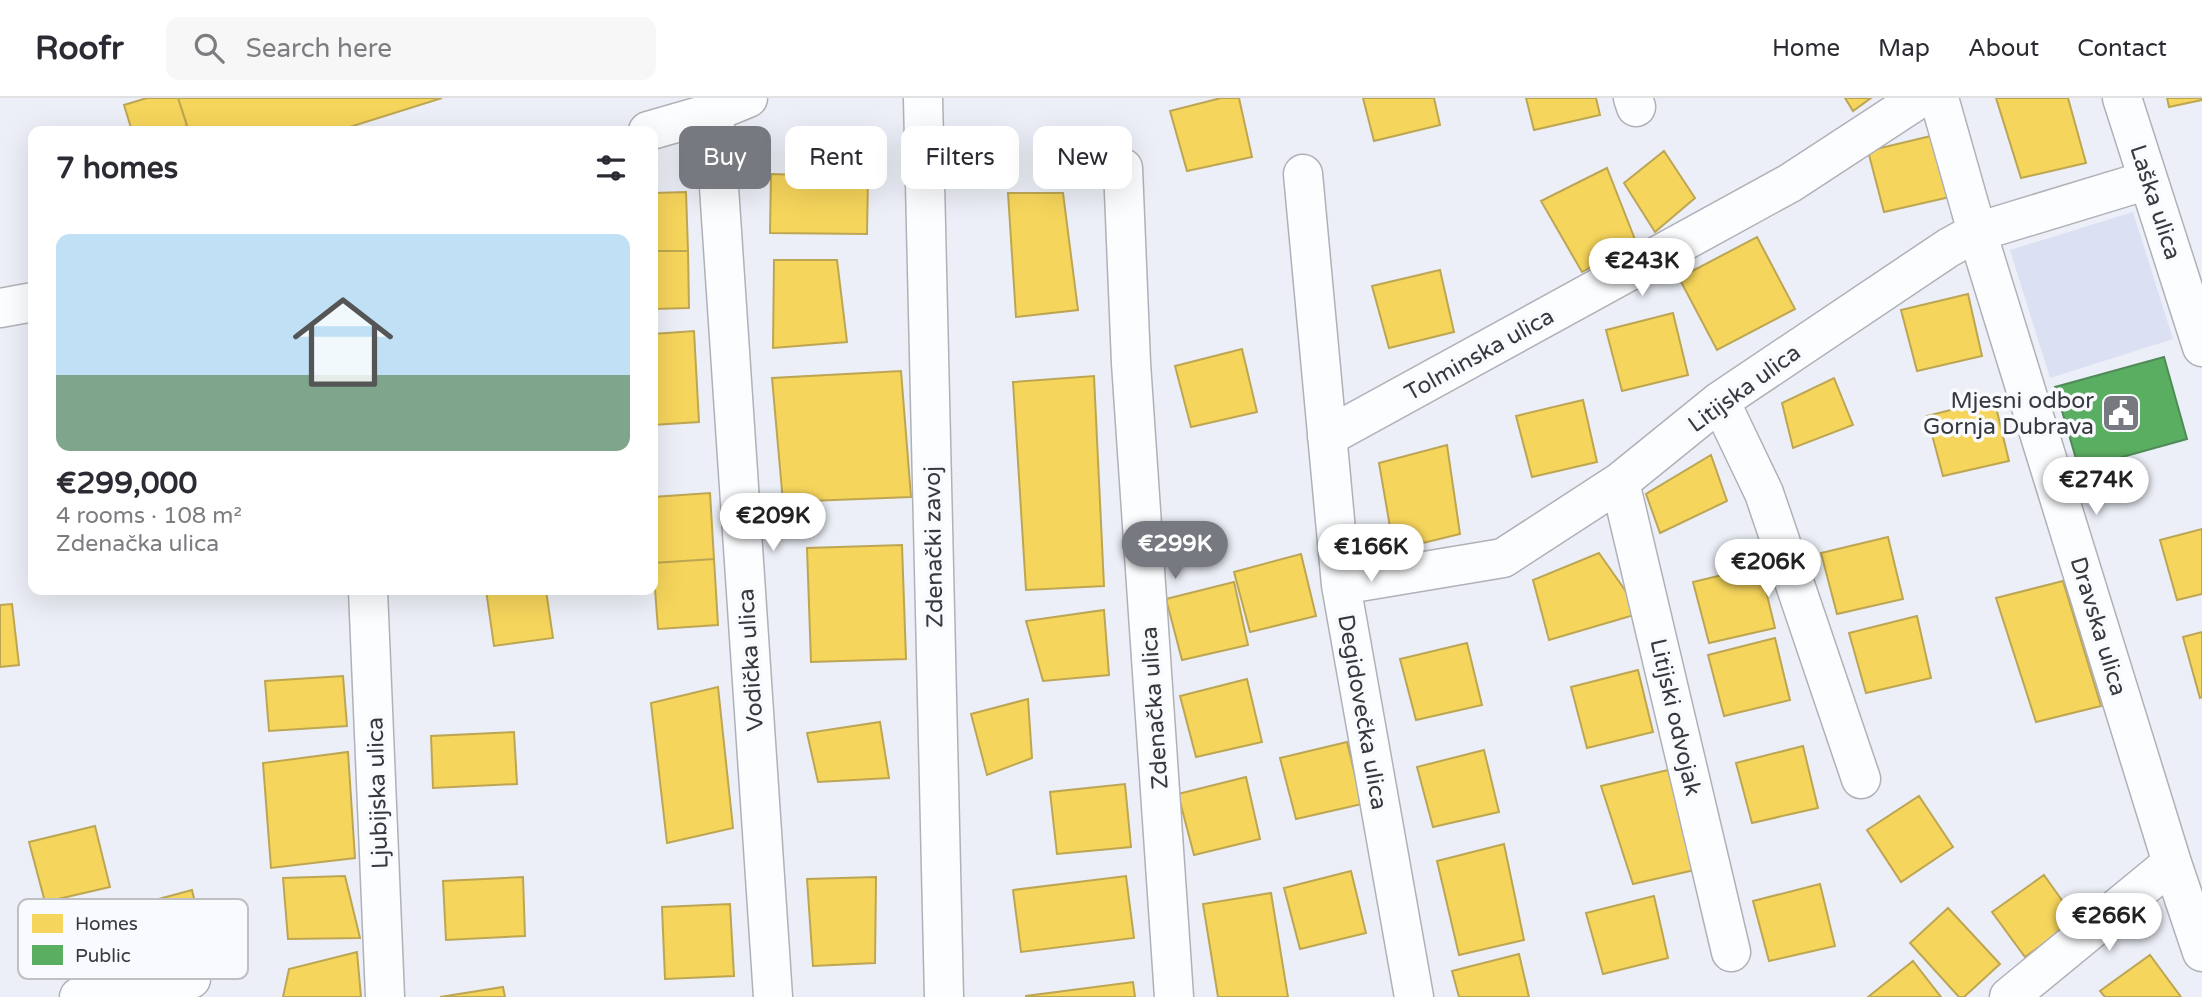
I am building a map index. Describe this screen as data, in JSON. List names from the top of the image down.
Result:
{
  "streets": {
    "street": [
      "Laška ulica",
      "Tolminska ulica",
      "Litijska ulica",
      "Zdenački zavoj",
      "Dravska ulica",
      "Vodička ulica",
      "Zdenačka ulica",
      "Degidovečka ulica",
      "Litijski odvojak",
      "Ljubijska ulica"
    ]
  },
  "crossings": [
    ["Laška ulica", "Litijska ulica"],
    ["Tolminska ulica", "Degidovečka ulica"],
    ["Litijska ulica", "Dravska ulica"],
    ["Litijska ulica", "Degidovečka ulica"],
    ["Litijska ulica", "Litijski odvojak"]
  ],
  "places": {
    "public building": ["Mjesni odbor Gornja Dubrava"]
  },
  "legend": ["Homes", "Public"],
  "page": {
    "header": "Roofr",
    "search": "Search here",
    "nav": [
      "Home",
      "Map",
      "About",
      "Contact"
    ],
    "chip": [
      "Buy",
      "Rent",
      "Filters",
      "New"
    ],
    "heading": "7 homes",
    "list": [
      {
        "name": "€299,000",
        "note": "4 rooms · 108 m² · Zdenačka ulica"
      }
    ],
    "price": [
      "€243K",
      "€274K",
      "€209K",
      "€299K",
      "€166K",
      "€206K",
      "€266K"
    ]
  }
}
